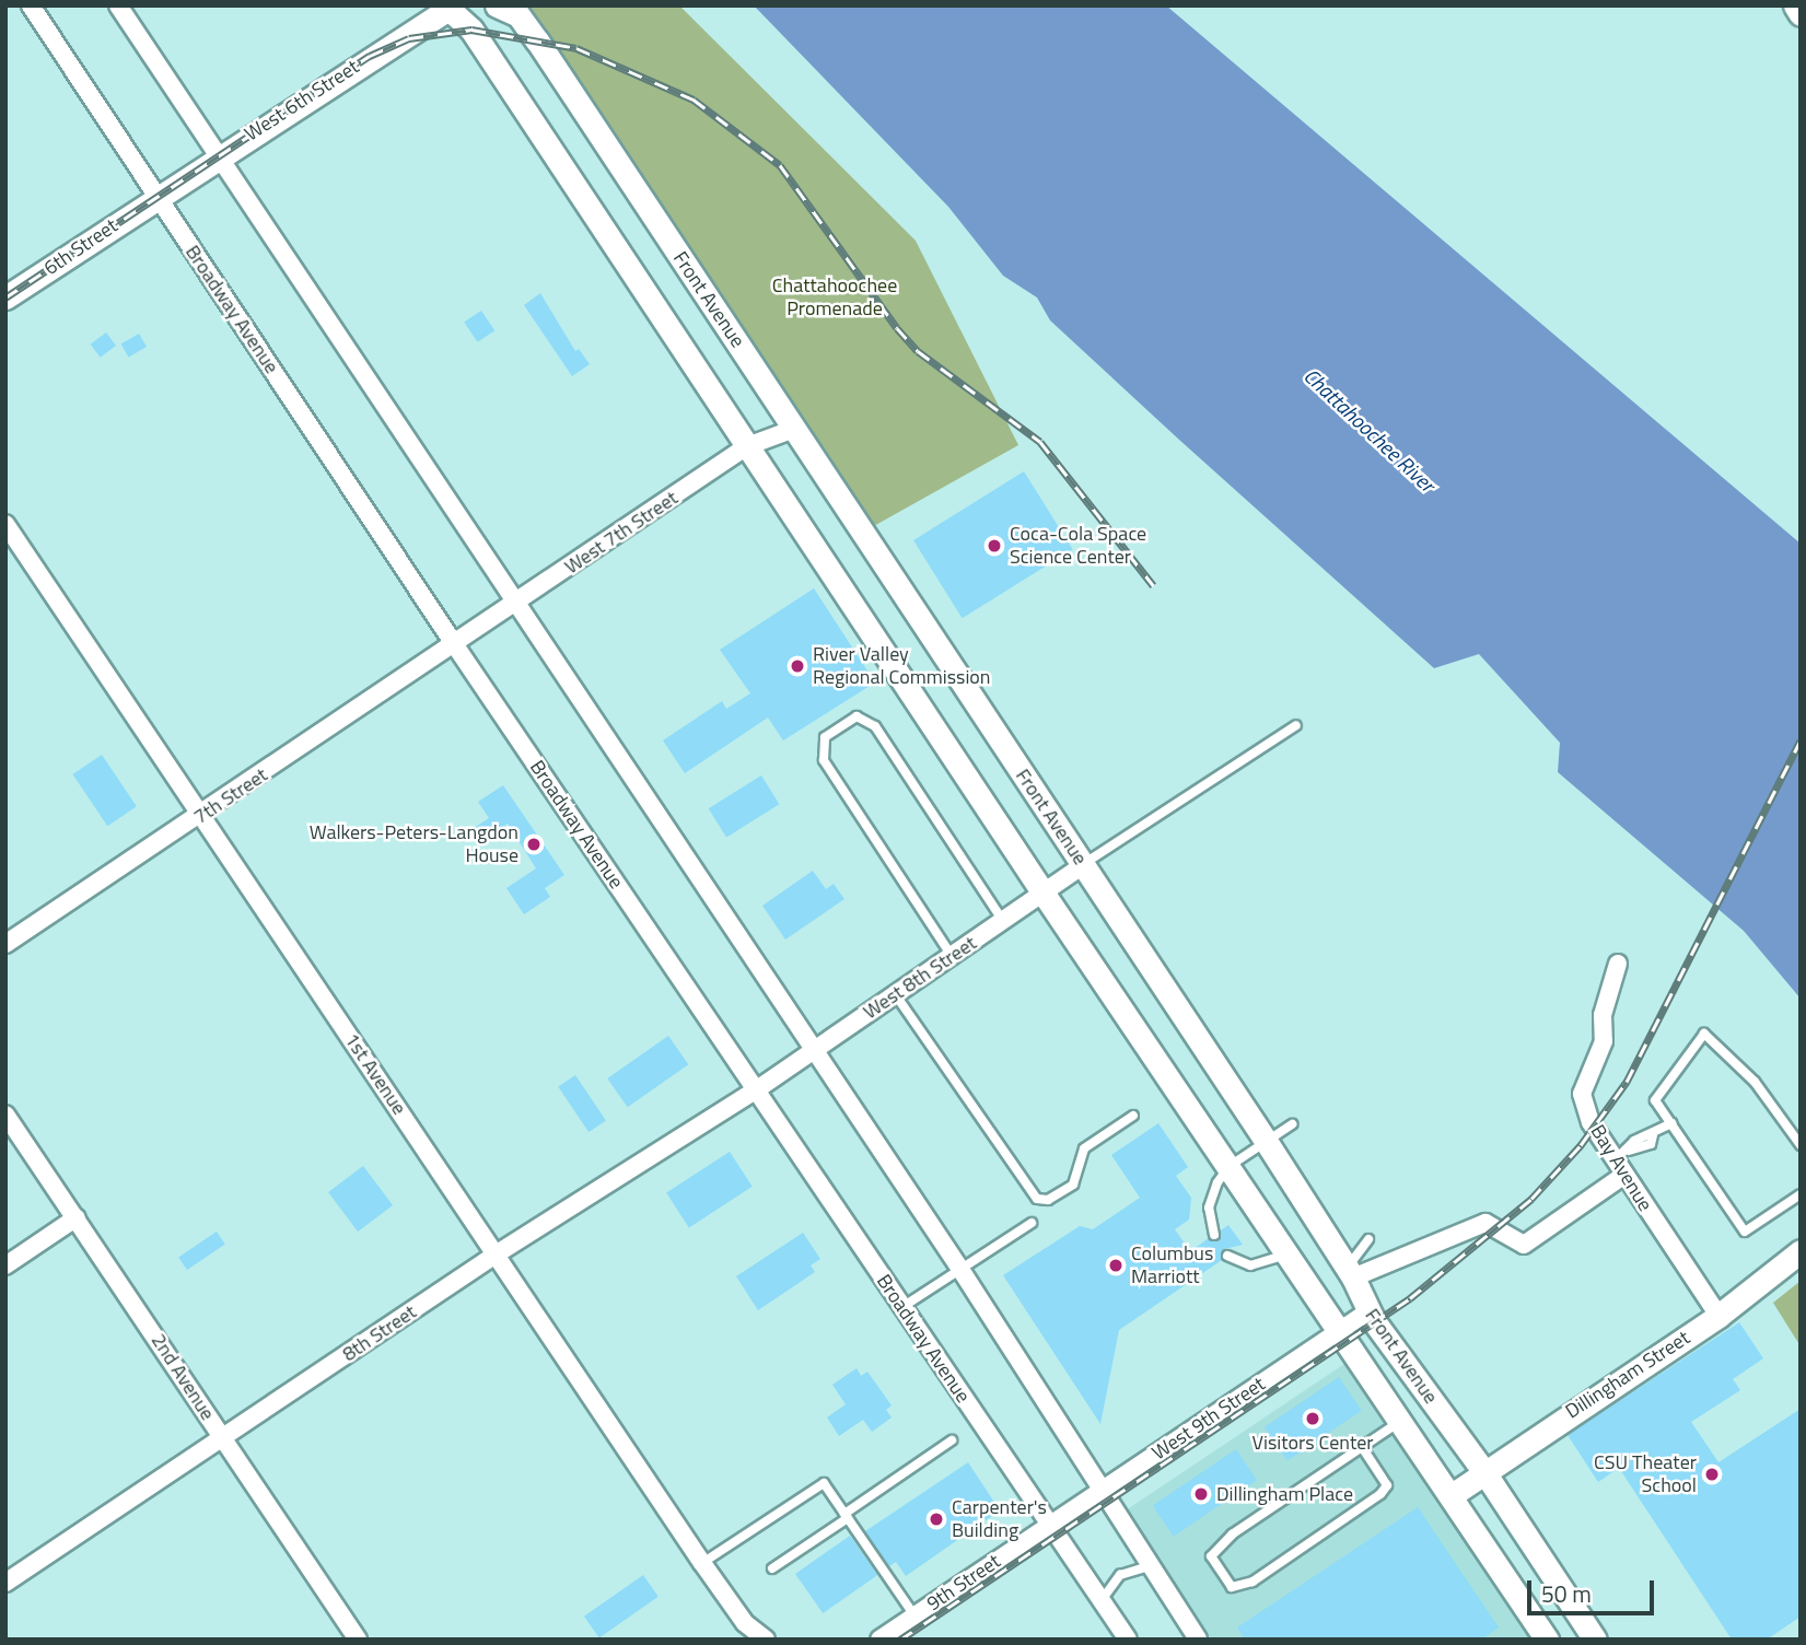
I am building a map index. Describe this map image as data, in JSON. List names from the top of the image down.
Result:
{
  "streets": {
    "street": [
      "West 6th Street",
      "6th Street",
      "Front Avenue",
      "Broadway Avenue",
      "West 7th Street",
      "7th Street",
      "West 8th Street",
      "1st Avenue",
      "Bay Avenue",
      "8th Street",
      "Dillingham Street",
      "2nd Avenue",
      "West 9th Street",
      "9th Street"
    ]
  },
  "crossings": [
    ["West 6th Street", "6th Street"],
    ["West 6th Street", "Front Avenue"],
    ["West 6th Street", "Broadway Avenue"],
    ["6th Street", "Broadway Avenue"],
    ["Front Avenue", "West 7th Street"],
    ["Front Avenue", "West 8th Street"],
    ["Front Avenue", "Dillingham Street"],
    ["Front Avenue", "West 9th Street"],
    ["Broadway Avenue", "West 7th Street"],
    ["Broadway Avenue", "7th Street"],
    ["Broadway Avenue", "West 8th Street"],
    ["Broadway Avenue", "8th Street"],
    ["Broadway Avenue", "West 9th Street"],
    ["Broadway Avenue", "9th Street"],
    ["West 7th Street", "7th Street"],
    ["7th Street", "1st Avenue"],
    ["West 8th Street", "8th Street"],
    ["1st Avenue", "8th Street"],
    ["Bay Avenue", "Dillingham Street"],
    ["8th Street", "2nd Avenue"],
    ["West 9th Street", "9th Street"]
  ],
  "water": ["Chattahoochee River"],
  "parks": ["Chattahoochee Promenade"],
  "places": [
    "Coca-Cola Space Science Center",
    "River Valley Regional Commission",
    "Walkers-Peters-Langdon House",
    "Columbus Marriott",
    "Visitors Center",
    "CSU Theater School",
    "Dillingham Place",
    "Carpenter's Building"
  ],
  "scale_bar": "50 m"
}
